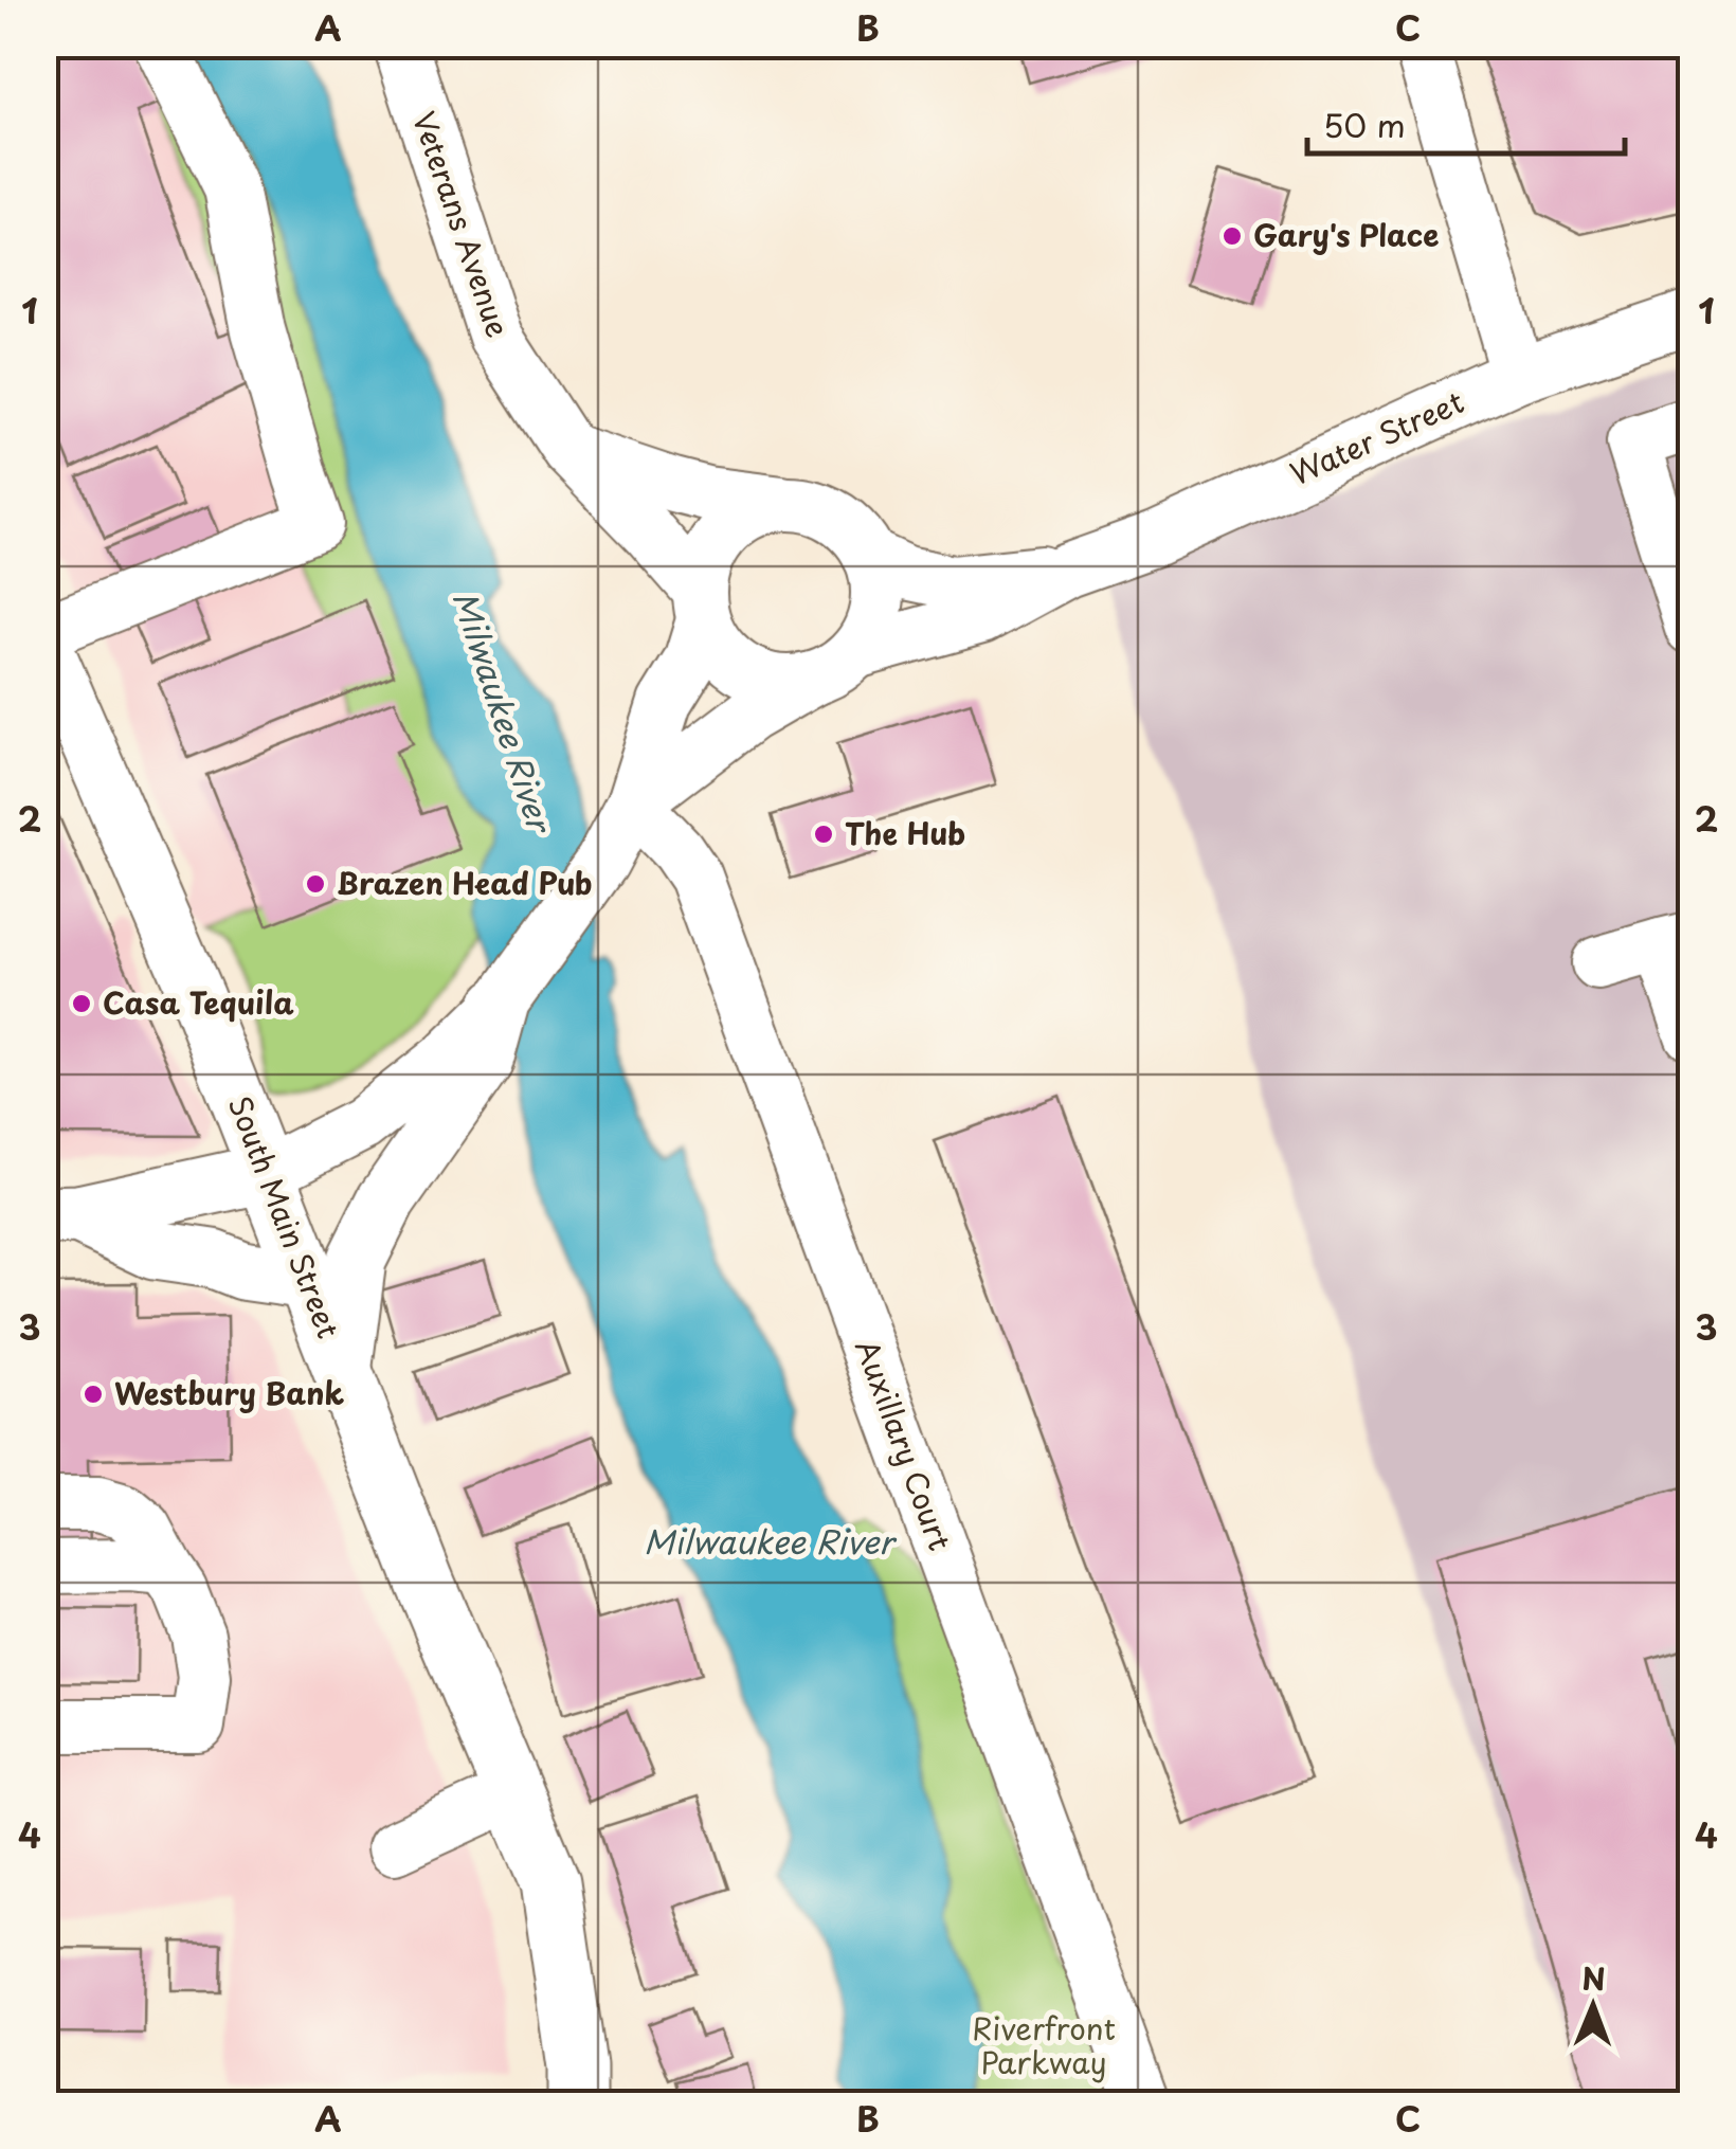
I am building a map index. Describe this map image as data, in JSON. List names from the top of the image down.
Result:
{
  "streets": {
    "main road": ["South Main Street"],
    "street": ["Veterans Avenue", "Water Street", "Auxillary Court"]
  },
  "crossings": [
    ["Veterans Avenue", "Water Street"]
  ],
  "water": ["Milwaukee River"],
  "parks": ["Riverfront Parkway"],
  "places": [
    "Gary's Place",
    "The Hub",
    "Brazen Head Pub",
    "Casa Tequila",
    "Westbury Bank"
  ],
  "scale_bar": "50 m",
  "north": "top",
  "grid": {
    "columns": ["A", "B", "C"],
    "rows": [
      "1",
      "2",
      "3",
      "4"
    ]
  }
}
